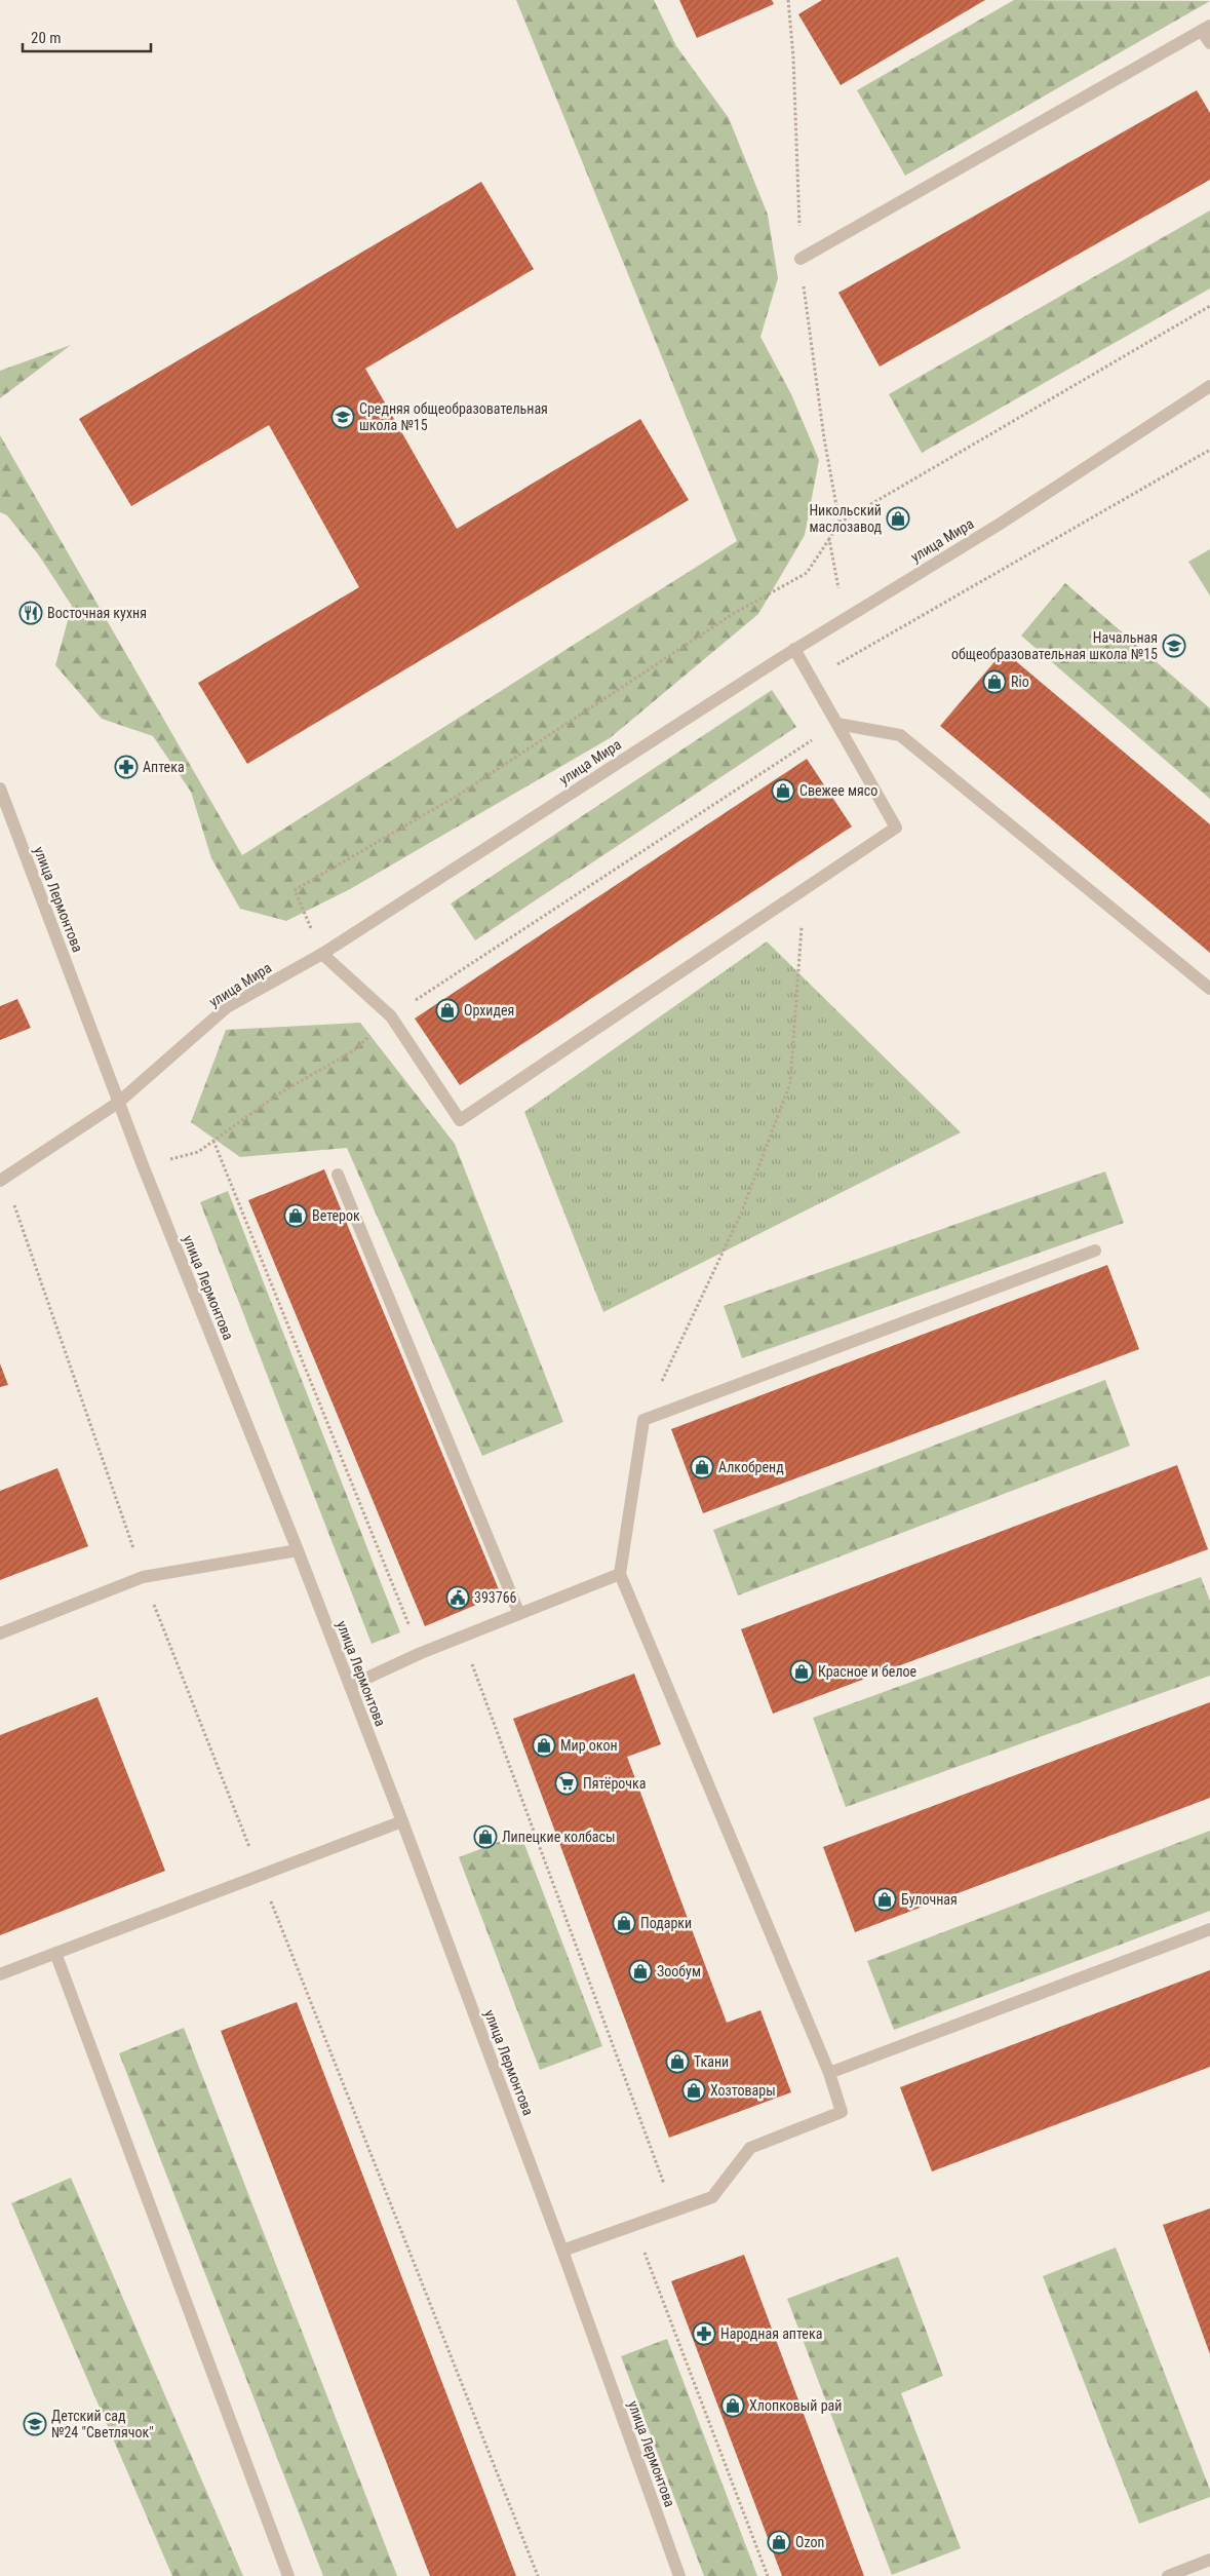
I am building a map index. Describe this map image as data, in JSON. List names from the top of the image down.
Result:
{
  "streets": {
    "street": ["улица Мира", "улица Лермонтова"]
  },
  "crossings": [
    ["улица Мира", "улица Лермонтова"]
  ],
  "places": {
    "school or university": ["Средняя общеобразовательная школа №15", "Начальная общеобразовательная школа №15", "Детский сад №24 \"Светлячок\""],
    "shop": [
      "Никольский маслозавод",
      "Rio",
      "Свежее мясо",
      "Орхидея",
      "Ветерок",
      "Алкобренд",
      "Красное и белое",
      "Мир окон",
      "Липецкие колбасы",
      "Булочная",
      "Подарки",
      "Зообум",
      "Ткани",
      "Хозтовары",
      "Хлопковый рай",
      "Ozon"
    ],
    "restaurant": ["Восточная кухня"],
    "pharmacy": ["Аптека", "Народная аптека"],
    "public building": ["393766"],
    "supermarket": ["Пятёрочка"]
  },
  "scale_bar": "20 m"
}
